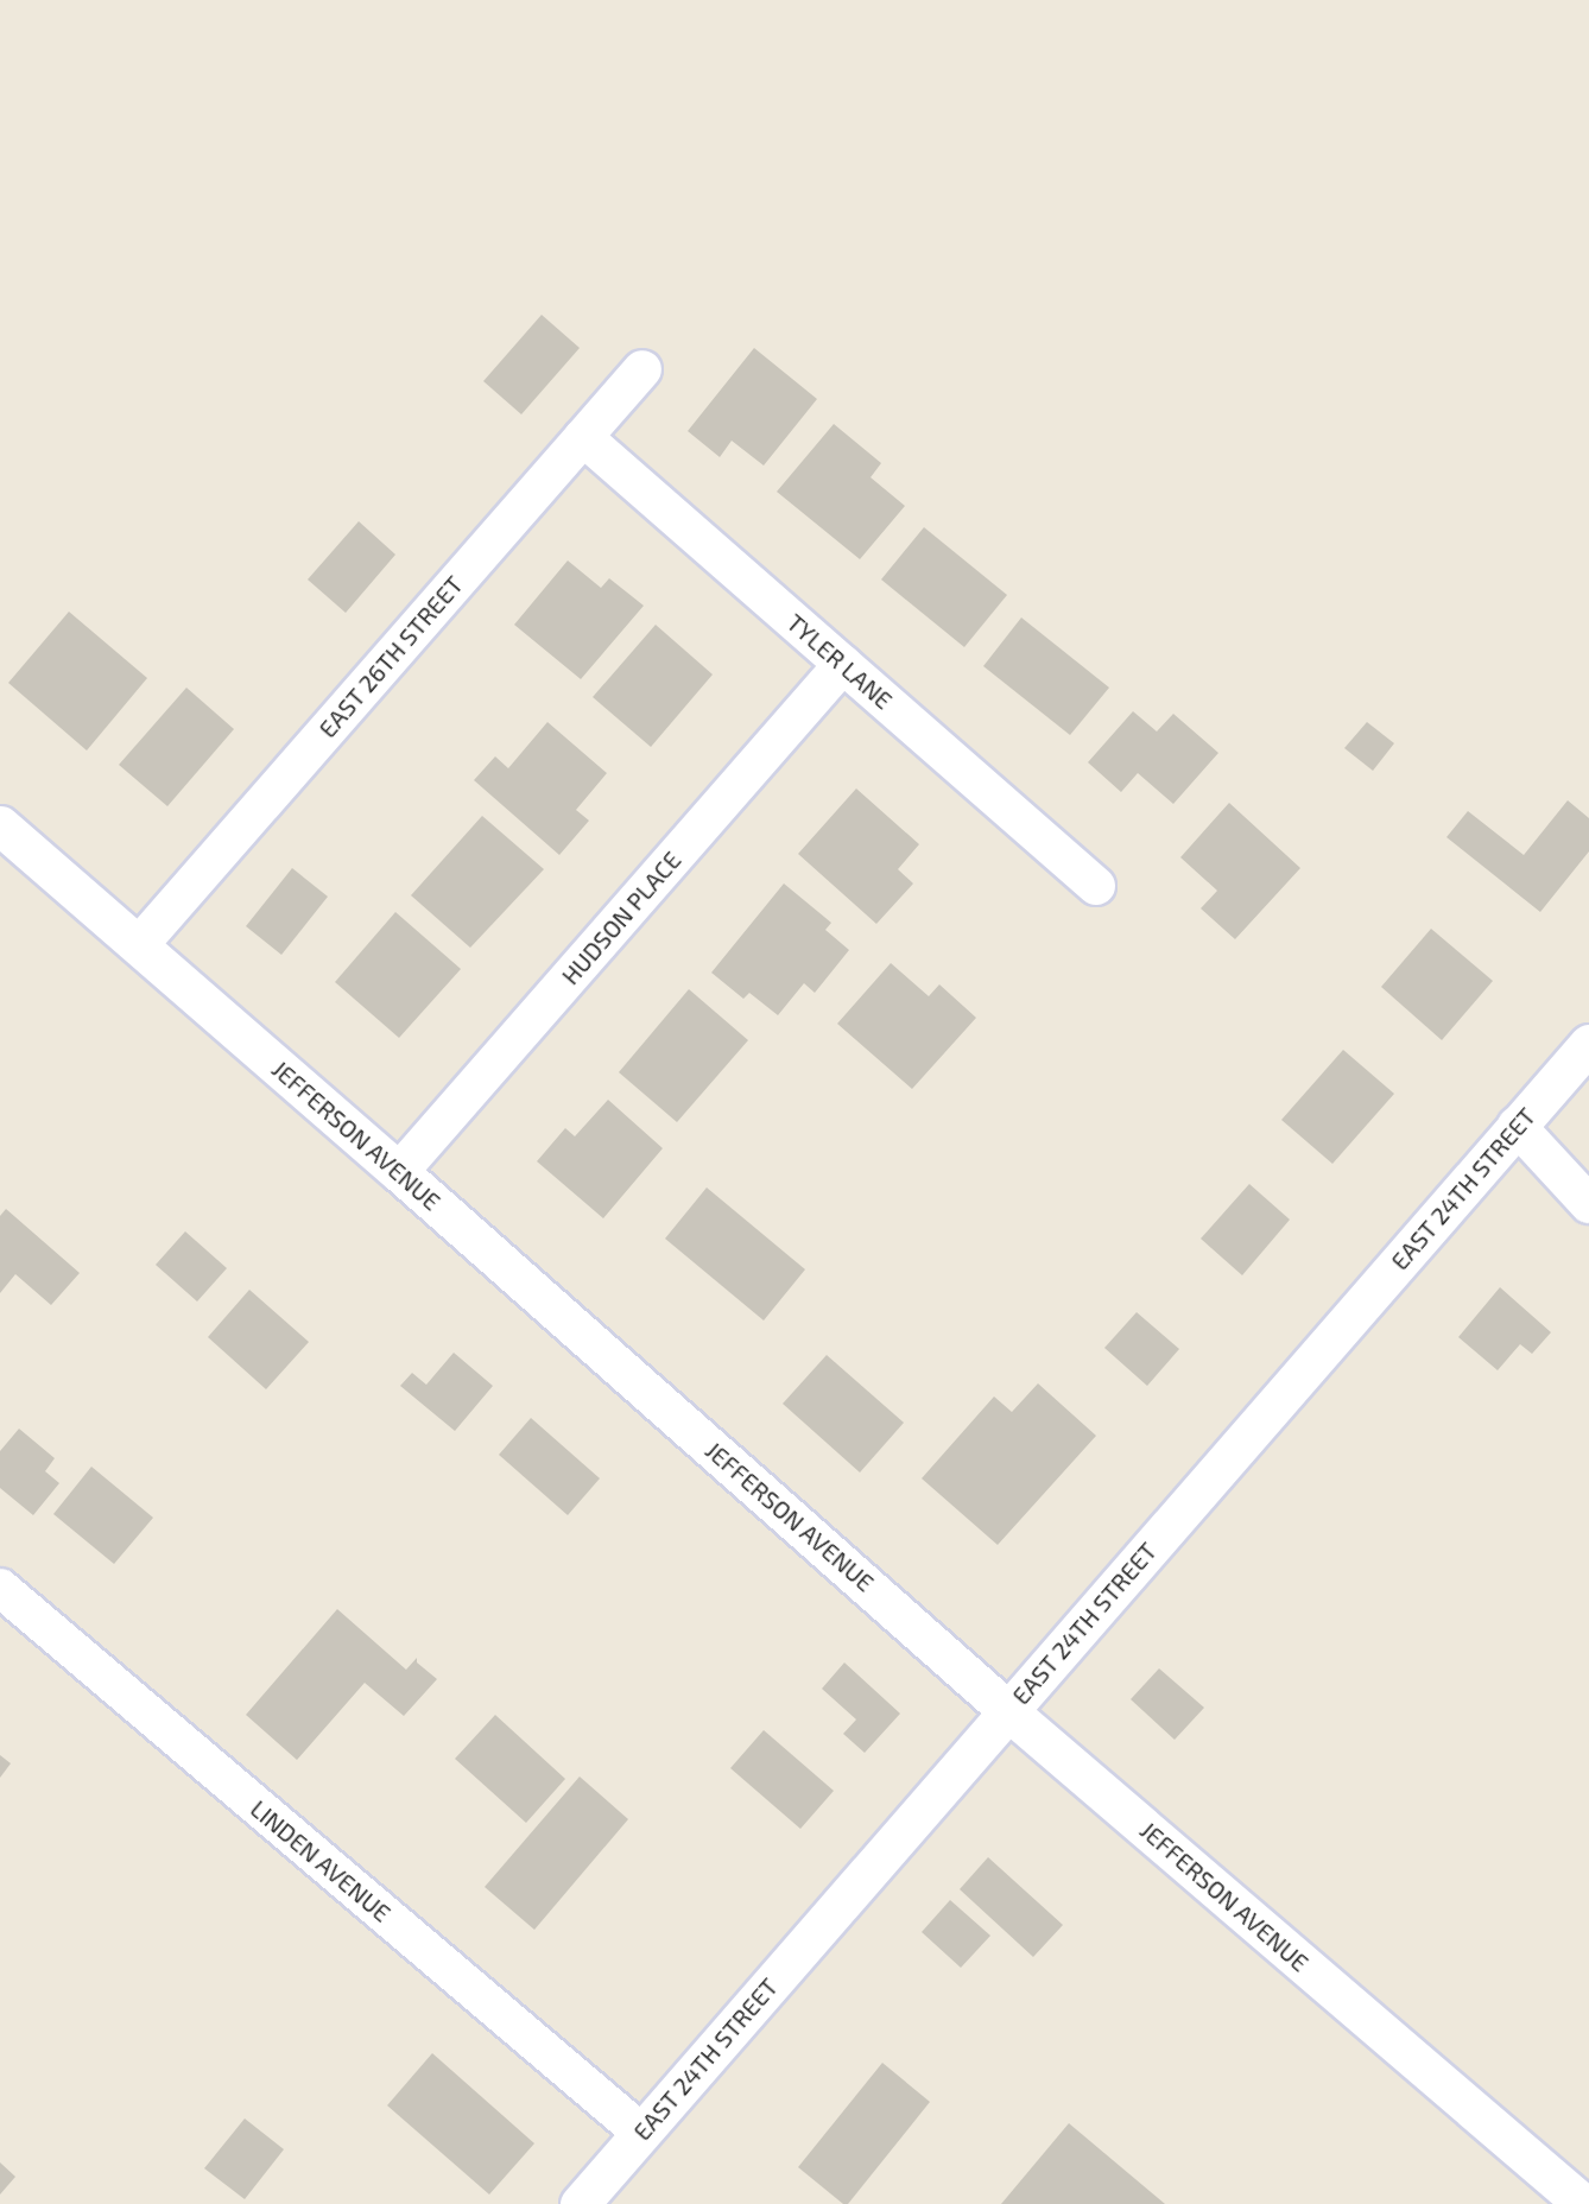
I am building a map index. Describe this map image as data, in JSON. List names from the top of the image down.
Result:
{
  "streets": {
    "main road": ["JEFFERSON AVENUE", "EAST 24TH STREET"],
    "street": [
      "EAST 26TH STREET",
      "TYLER LANE",
      "HUDSON PLACE",
      "LINDEN AVENUE"
    ]
  },
  "crossings": [
    ["EAST 26TH STREET", "TYLER LANE"],
    ["EAST 26TH STREET", "JEFFERSON AVENUE"],
    ["TYLER LANE", "HUDSON PLACE"],
    ["HUDSON PLACE", "JEFFERSON AVENUE"],
    ["JEFFERSON AVENUE", "EAST 24TH STREET"],
    ["EAST 24TH STREET", "LINDEN AVENUE"]
  ]
}
